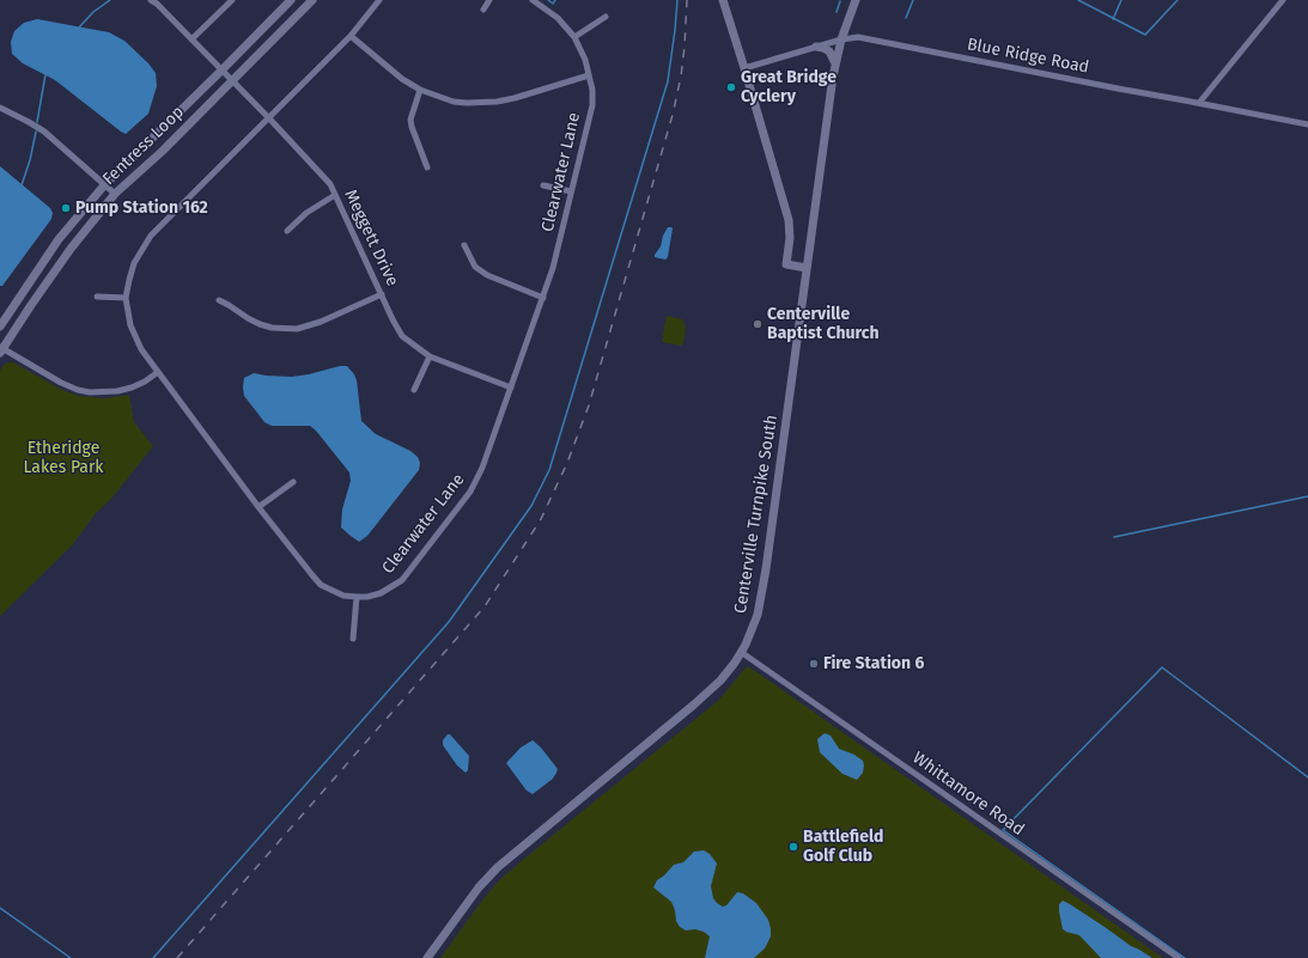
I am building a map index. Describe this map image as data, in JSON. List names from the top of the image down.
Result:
{
  "streets": {
    "street": [
      "Blue Ridge Road",
      "Fentress Loop",
      "Clearwater Lane",
      "Meggett Drive",
      "Centerville Turnpike South",
      "Whittamore Road"
    ]
  },
  "crossings": [
    ["Blue Ridge Road", "Centerville Turnpike South"],
    ["Fentress Loop", "Meggett Drive"],
    ["Clearwater Lane", "Meggett Drive"],
    ["Centerville Turnpike South", "Whittamore Road"]
  ],
  "parks": ["Etheridge Lakes Park"],
  "places": [
    "Great Bridge Cyclery",
    "Pump Station 162",
    "Centerville Baptist Church",
    "Fire Station 6",
    "Battlefield Golf Club"
  ]
}
